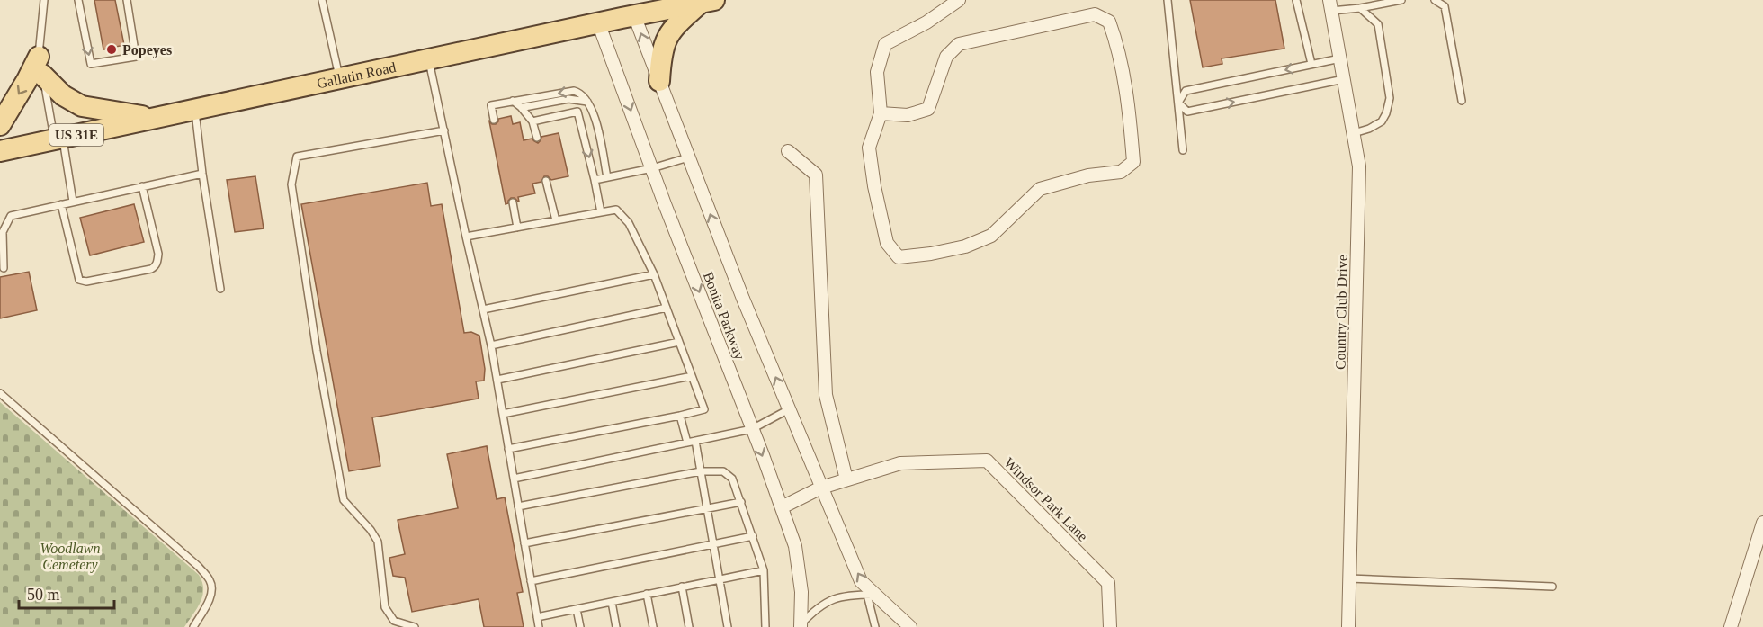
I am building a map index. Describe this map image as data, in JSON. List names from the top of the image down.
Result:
{
  "streets": {
    "main road": ["Gallatin Road", "US 31E"],
    "street": ["Country Club Drive", "Bonita Parkway", "Windsor Park Lane"]
  },
  "crossings": [
    ["Gallatin Road", "Bonita Parkway"],
    ["Bonita Parkway", "Windsor Park Lane"]
  ],
  "parks": ["Woodlawn Cemetery"],
  "places": ["Popeyes"],
  "scale_bar": "50 m"
}
